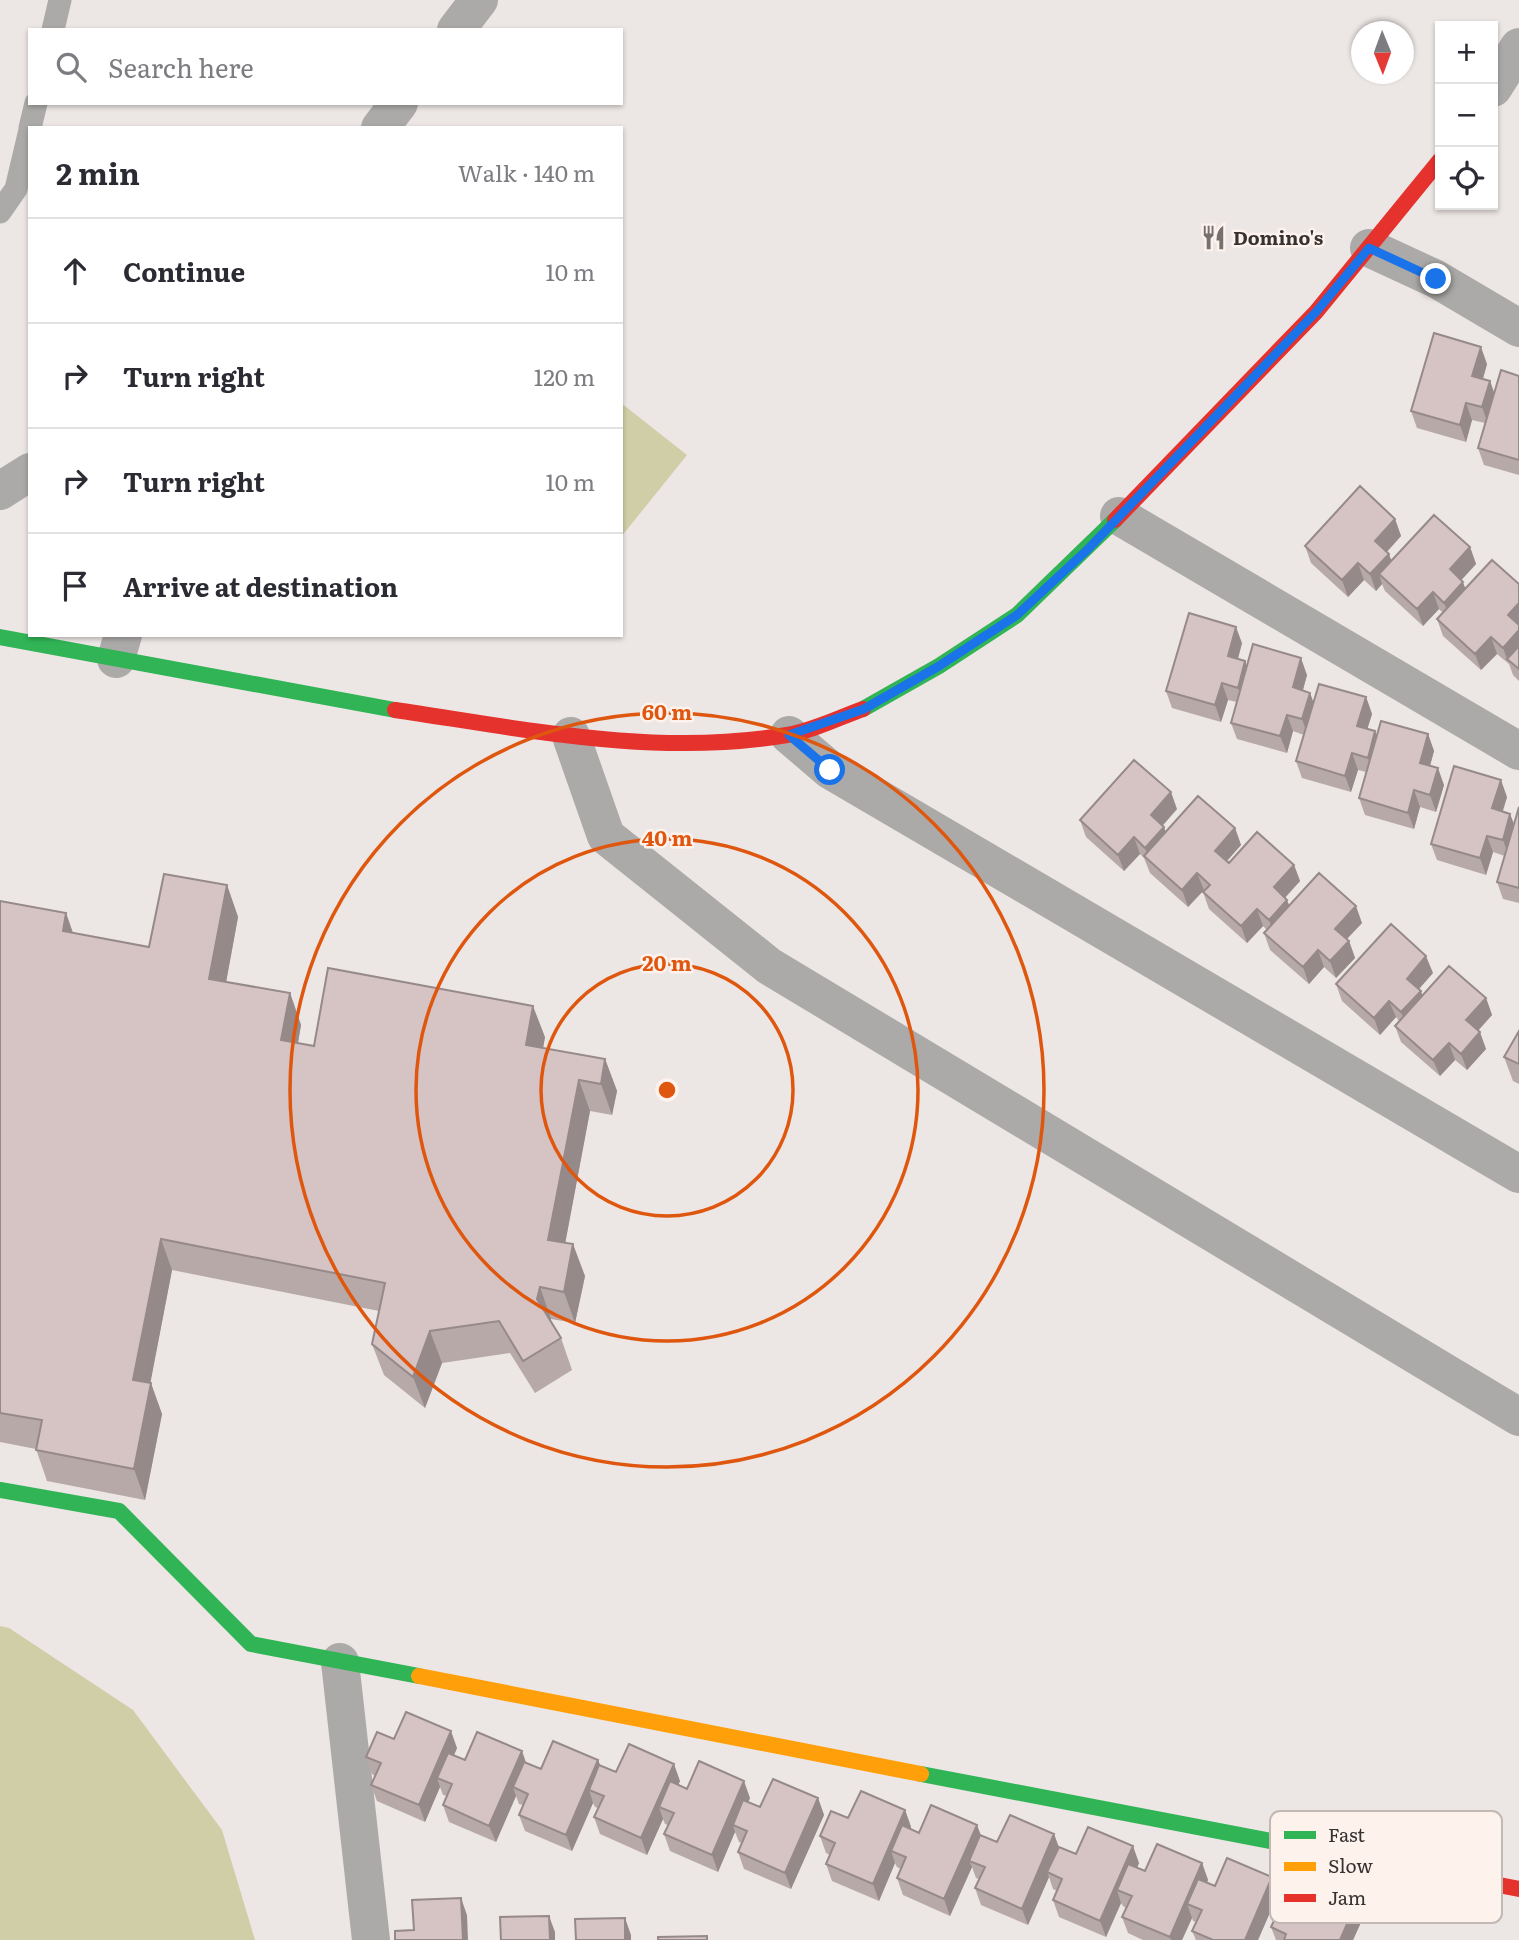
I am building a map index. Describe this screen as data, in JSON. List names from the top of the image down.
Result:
{
  "places": {
    "restaurant": ["Domino's"]
  },
  "legend": ["Fast", "Slow", "Jam"],
  "north": "bottom",
  "page": {
    "map_buttons": ["+", "−"],
    "search": "Search here",
    "heading": ["2 min", "Walk · 140 m"],
    "list": [
      ["Continue", "10 m"],
      ["Turn right", "120 m"],
      ["Turn right", "10 m"],
      "Arrive at destination"
    ]
  },
  "rings": ["60 m", "40 m", "20 m"]
}
